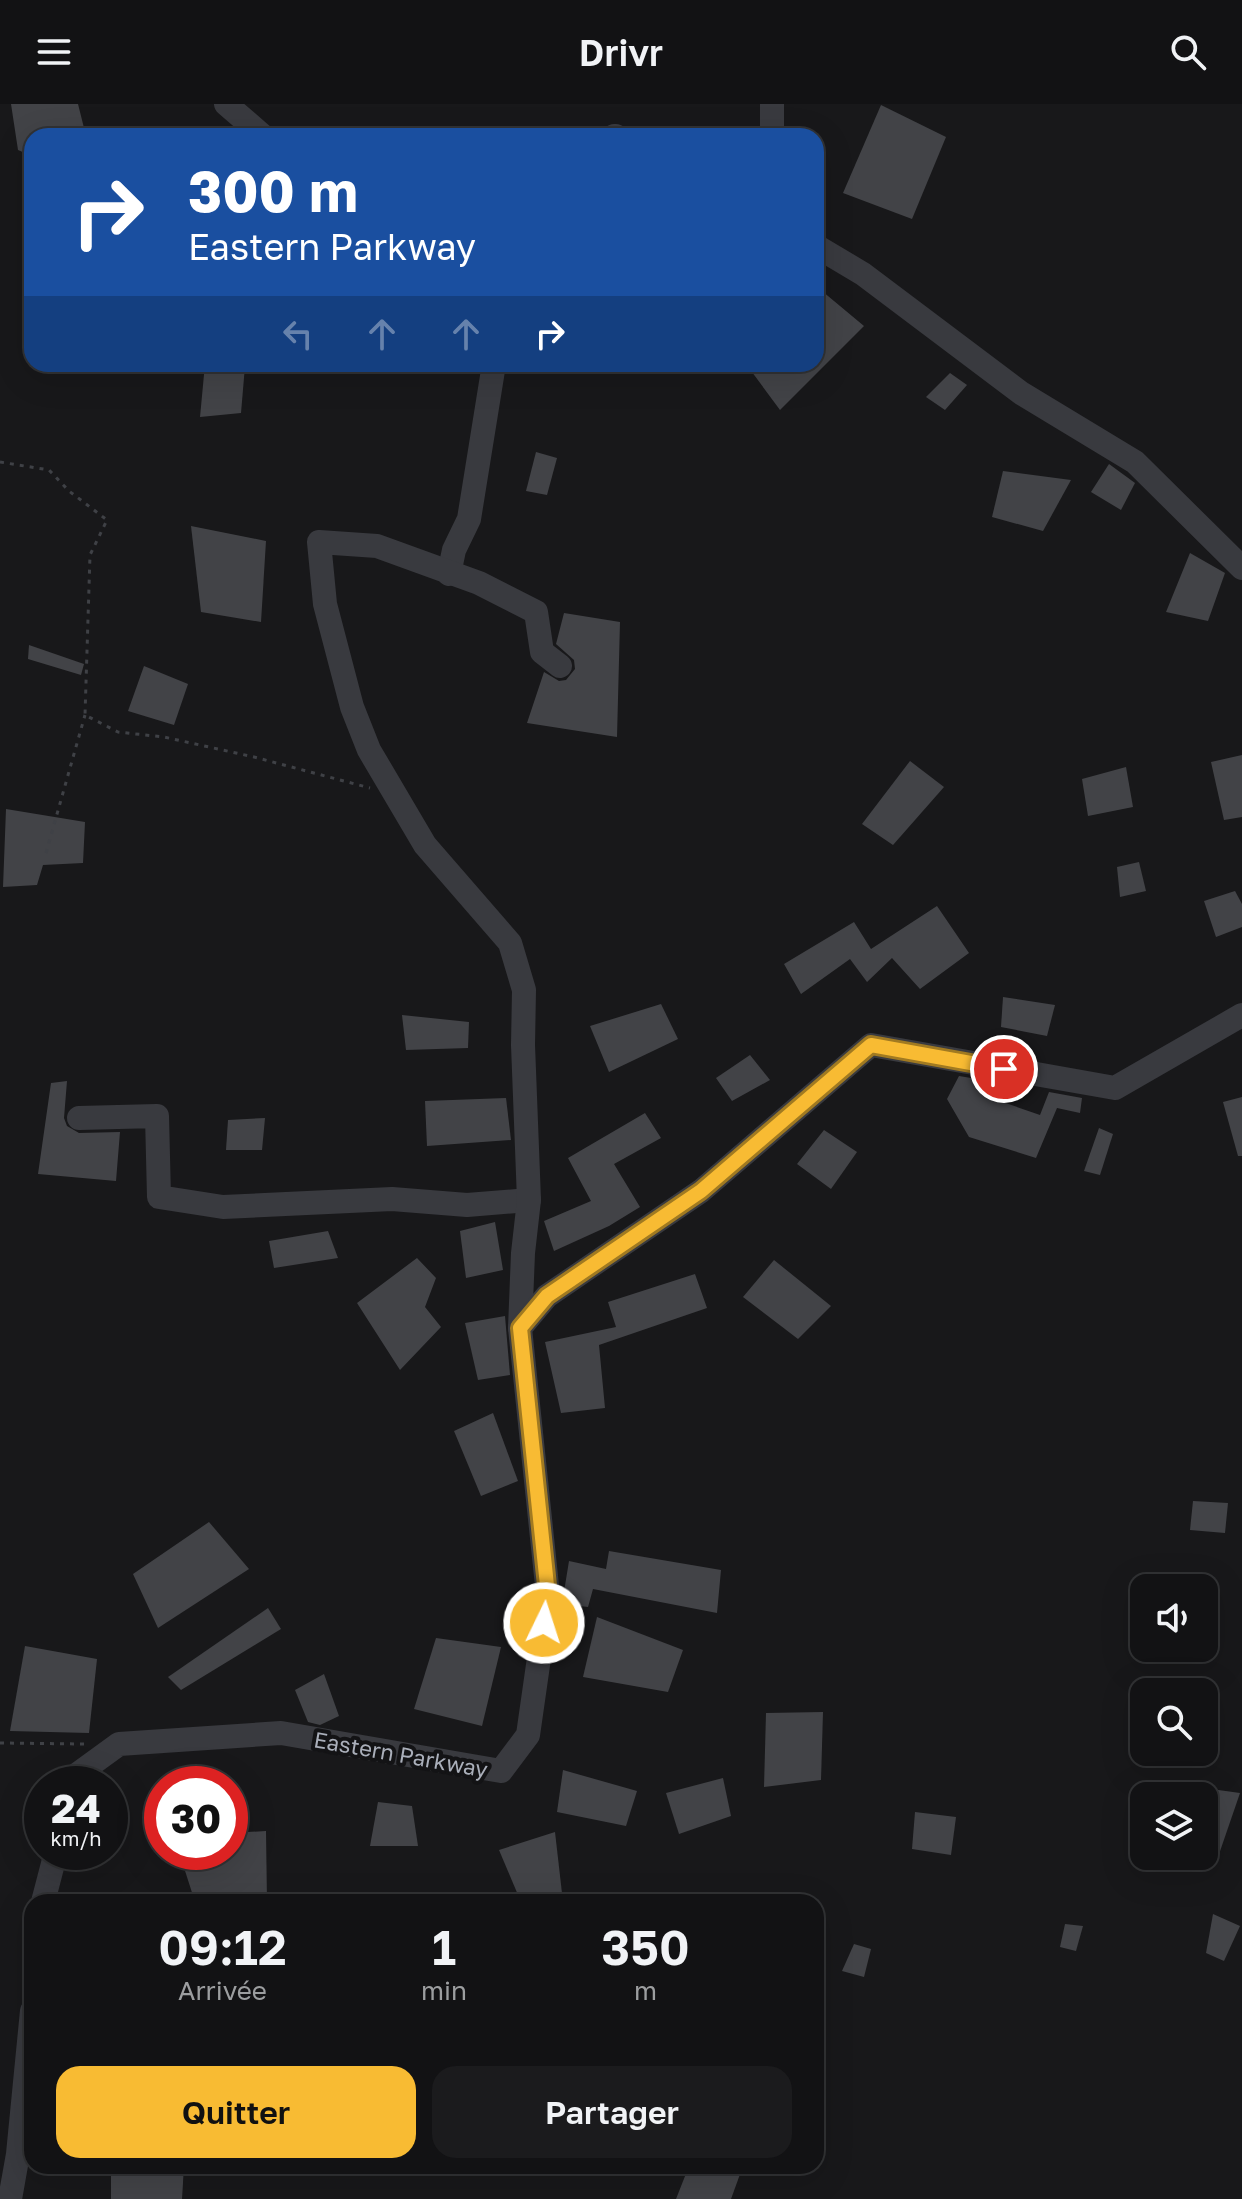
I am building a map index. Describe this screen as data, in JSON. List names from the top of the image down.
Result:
{
  "streets": {
    "street": ["Eastern Parkway"]
  },
  "page": {
    "header": "Drivr",
    "turn": ["300 m", "Eastern Parkway"],
    "speed": "24 km/h",
    "limit": "30",
    "eta": [
      "09:12",
      "Arrivée",
      "1",
      "min",
      "350",
      "m"
    ],
    "buttons": ["Quitter", "Partager"]
  }
}
